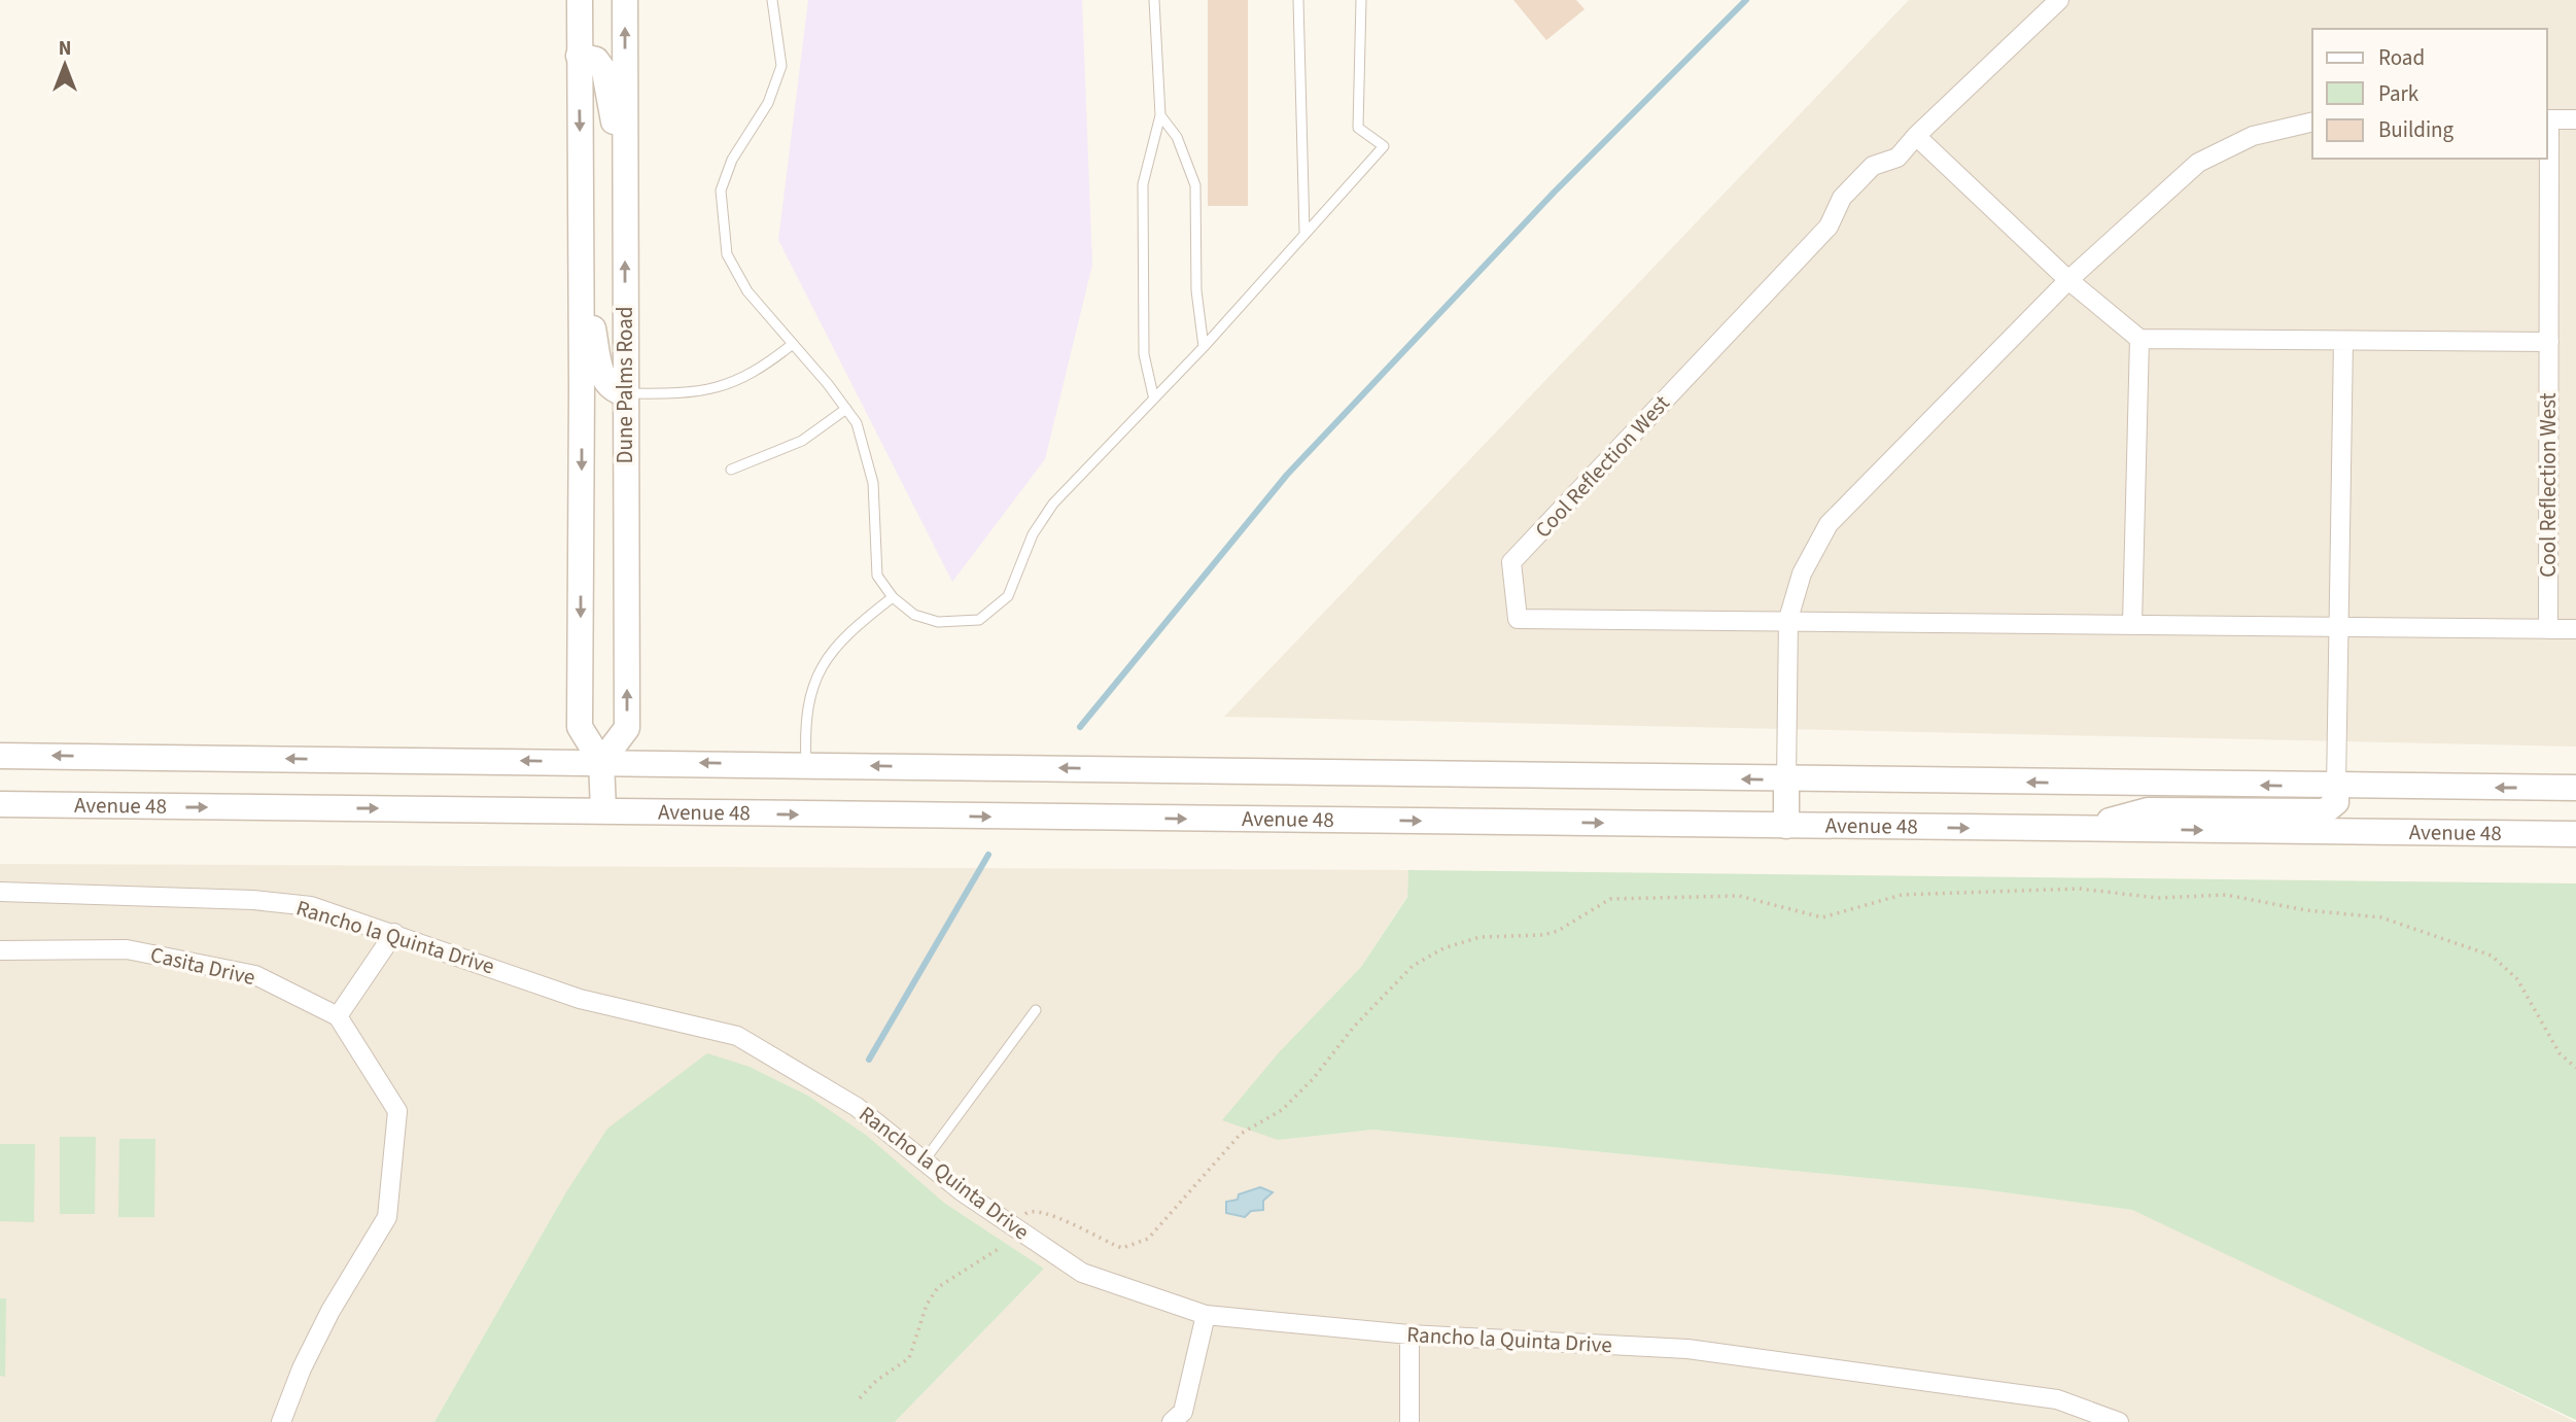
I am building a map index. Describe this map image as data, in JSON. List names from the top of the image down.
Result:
{
  "streets": {
    "main road": ["Dune Palms Road", "Avenue 48"],
    "street": ["Cool Reflection West", "Rancho la Quinta Drive", "Casita Drive"]
  },
  "crossings": [
    ["Dune Palms Road", "Avenue 48"]
  ],
  "legend": ["Road", "Park", "Building"],
  "north": "top"
}
